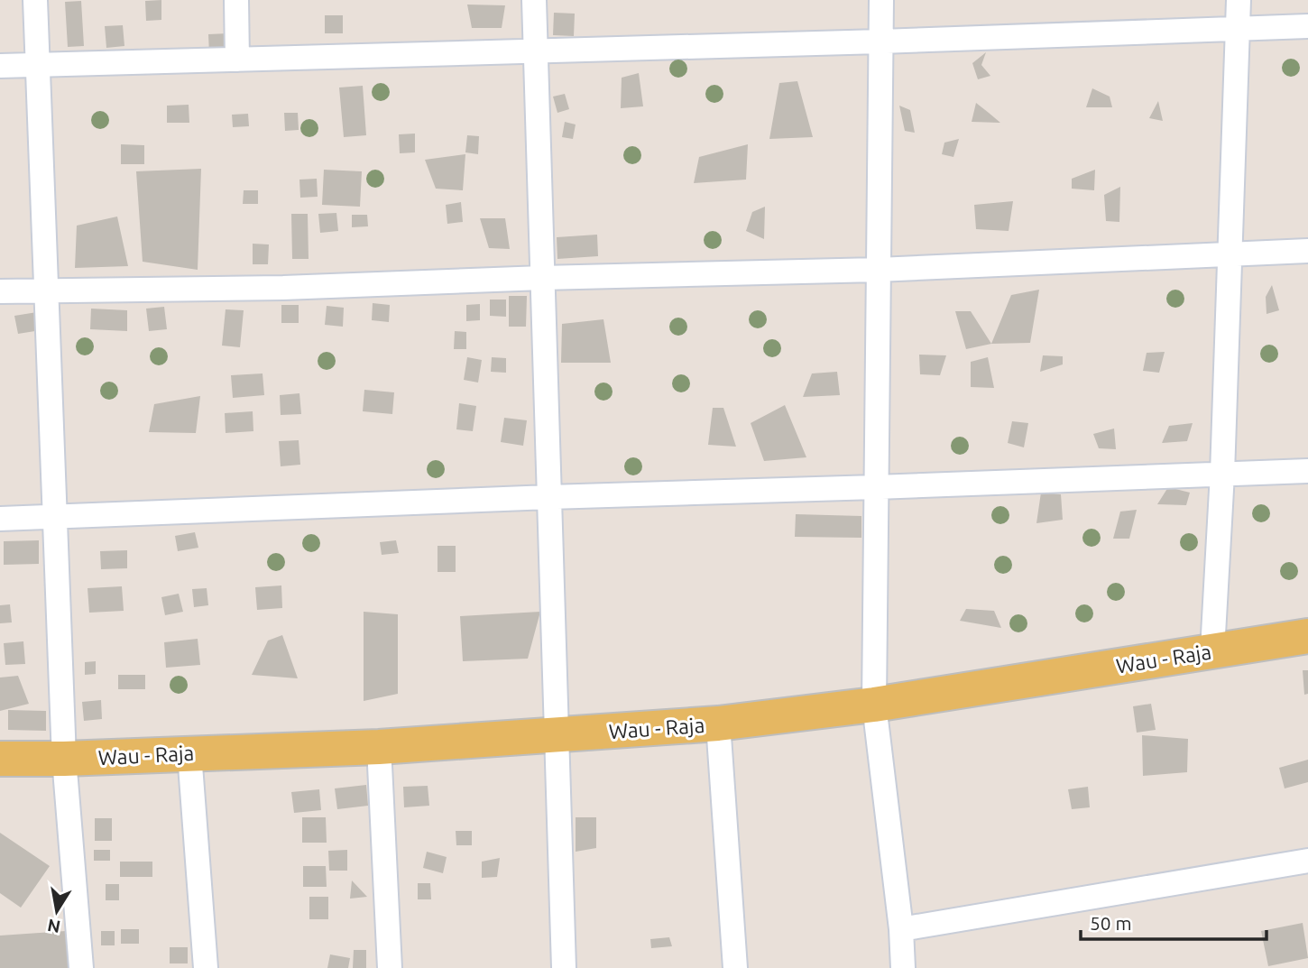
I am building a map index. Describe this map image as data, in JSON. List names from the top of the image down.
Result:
{
  "streets": {
    "main road": ["Wau - Raja"]
  },
  "scale_bar": "50 m",
  "north": "bottom"
}
